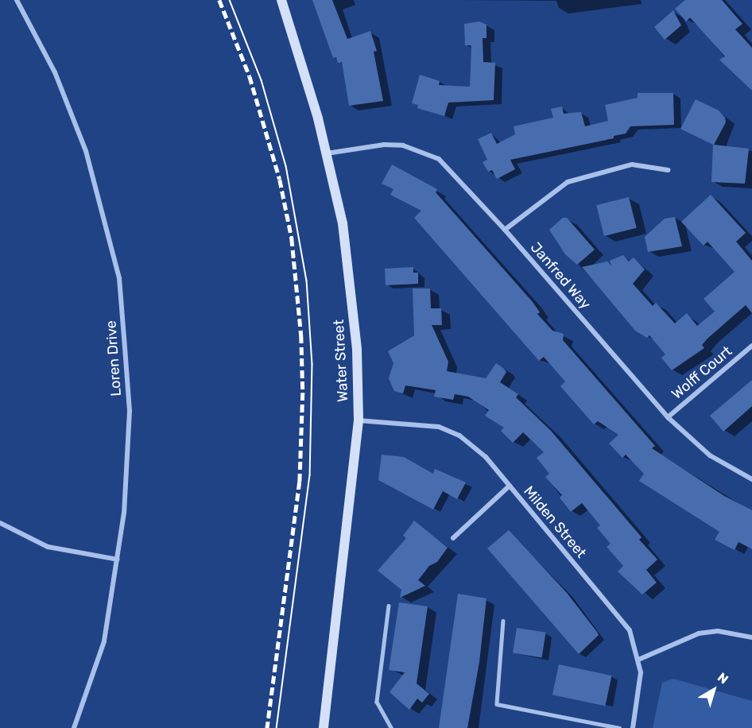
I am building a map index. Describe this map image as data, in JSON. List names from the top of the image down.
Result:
{
  "streets": {
    "street": [
      "Janfred Way",
      "Loren Drive",
      "Water Street",
      "Wolff Court",
      "Milden Street"
    ]
  },
  "crossings": [
    ["Janfred Way", "Water Street"],
    ["Janfred Way", "Wolff Court"],
    ["Water Street", "Milden Street"]
  ],
  "north": "top right"
}
